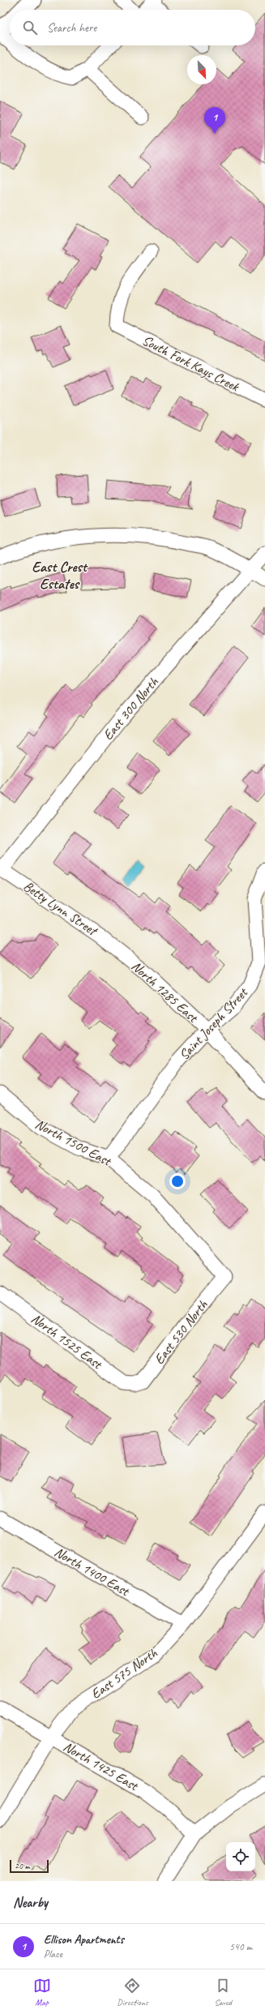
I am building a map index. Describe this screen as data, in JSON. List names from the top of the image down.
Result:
{
  "streets": {
    "street": [
      "South Fork Kays Creek",
      "East 300 North",
      "Betty Lynn Street",
      "North 1285 East",
      "Saint Joseph Street",
      "North 1500 East",
      "East 530 North",
      "North 1525 East",
      "North 1400 East",
      "East 575 North",
      "North 1425 East"
    ]
  },
  "crossings": [
    ["East 300 North", "Betty Lynn Street"],
    ["Betty Lynn Street", "North 1285 East"],
    ["North 1285 East", "Saint Joseph Street"],
    ["Saint Joseph Street", "North 1500 East"],
    ["North 1500 East", "East 530 North"],
    ["East 530 North", "North 1525 East"],
    ["North 1400 East", "East 575 North"],
    ["East 575 North", "North 1425 East"]
  ],
  "districts": ["East Crest Estates"],
  "scale_bar": "20 m",
  "north": "bottom right",
  "page": {
    "search": "Search here",
    "pins": "1",
    "scale": "20 m",
    "heading": "Nearby",
    "list": [
      {
        "mark": "1",
        "name": "Ellison Apartments",
        "note": "Place",
        "value": "540 m"
      }
    ],
    "nav": ["Map", "Directions", "Saved"]
  }
}
